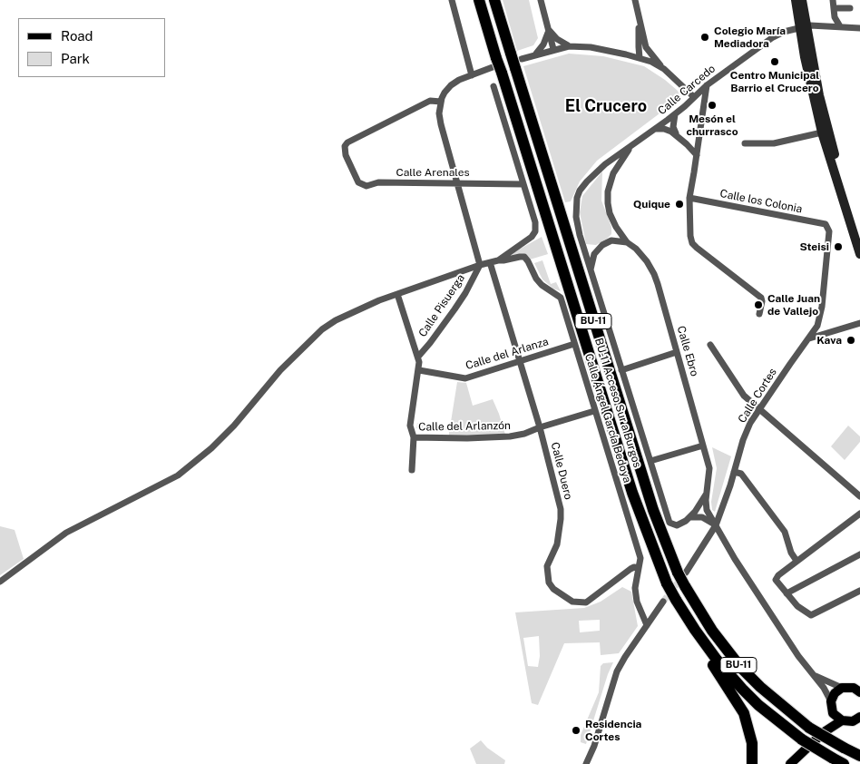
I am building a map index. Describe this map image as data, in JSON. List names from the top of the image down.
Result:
{
  "streets": {
    "highway": ["BU-11", "BU-11 Acceso Sur a Burgos"],
    "street": [
      "Calle Carcedo",
      "Calle Arenales",
      "Calle los Colonia",
      "Calle Pisuerga",
      "Calle Ebro",
      "Calle del Arlanza",
      "Calle Cortes",
      "Calle Ángel García Bedoya",
      "Calle del Arlanzón",
      "Calle Duero"
    ]
  },
  "crossings": [
    ["Calle Carcedo", "Calle Ebro"],
    ["Calle los Colonia", "Calle Cortes"],
    ["Calle Pisuerga", "Calle del Arlanza"],
    ["Calle Pisuerga", "Calle del Arlanzón"],
    ["BU-11", "Calle Cortes"],
    ["BU-11", "BU-11 Acceso Sur a Burgos"],
    ["Calle Ebro", "Calle Cortes"],
    ["Calle del Arlanza", "Calle Ángel García Bedoya"],
    ["Calle del Arlanza", "Calle Duero"],
    ["Calle Cortes", "BU-11 Acceso Sur a Burgos"],
    ["Calle Ángel García Bedoya", "Calle del Arlanzón"],
    ["Calle Ángel García Bedoya", "Calle Duero"],
    ["Calle del Arlanzón", "Calle Duero"]
  ],
  "districts": ["El Crucero"],
  "places": [
    "Colegio María Mediadora",
    "Centro Municipal Barrio el Crucero",
    "Mesón el churrasco",
    "Quique",
    "Steisi",
    "Calle Juan de Vallejo",
    "Kava",
    "Residencia Cortes"
  ],
  "legend": ["Road", "Park"]
}
